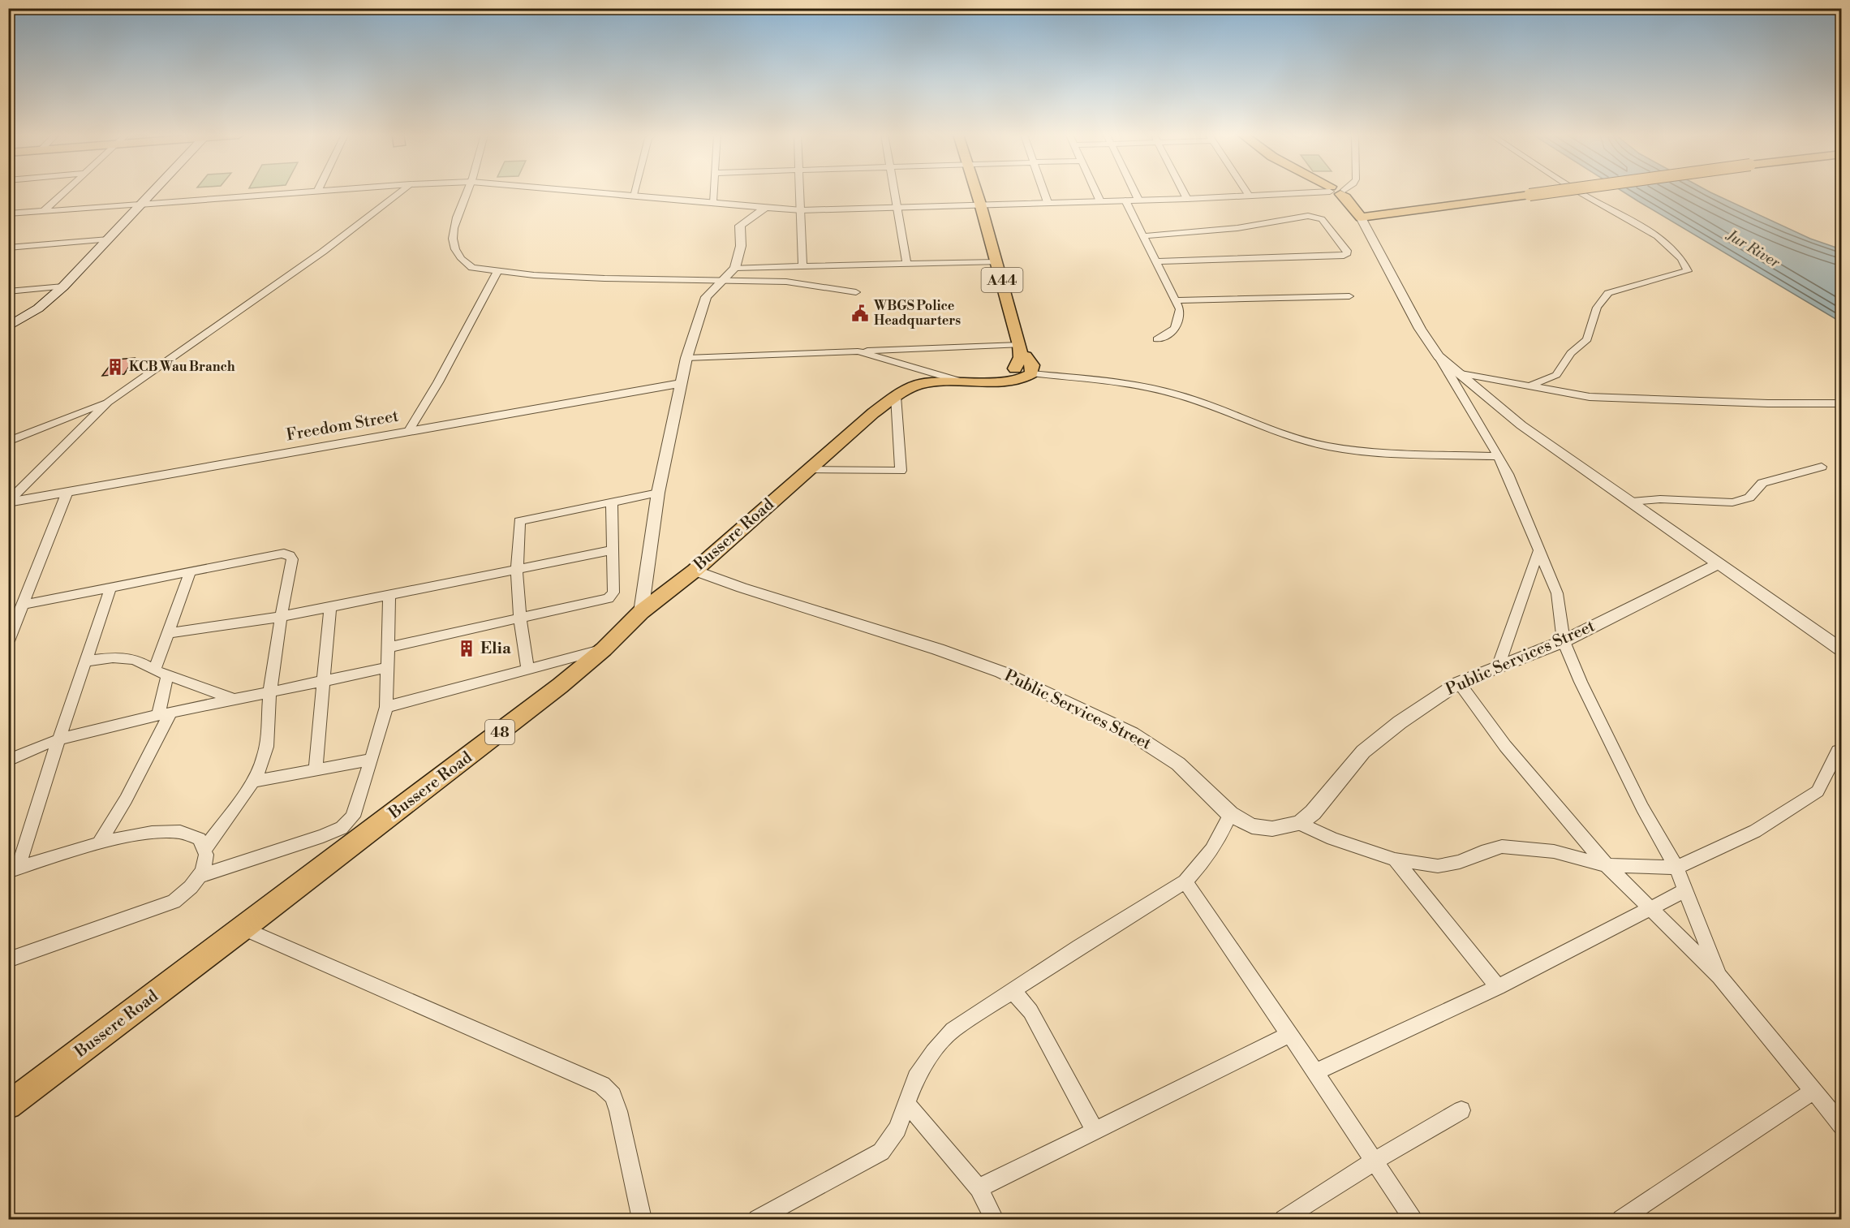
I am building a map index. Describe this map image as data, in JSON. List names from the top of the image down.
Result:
{
  "streets": {
    "main road": ["A44", "Bussere Road", "48"],
    "street": ["Freedom Street", "Public Services Street"]
  },
  "crossings": [
    ["A44", "Bussere Road"],
    ["Bussere Road", "Public Services Street"]
  ],
  "water": ["Jur River"],
  "places": {
    "public building": ["WBGS Police Headquarters"],
    "building": ["KCB Wau Branch", "Elia"]
  }
}
